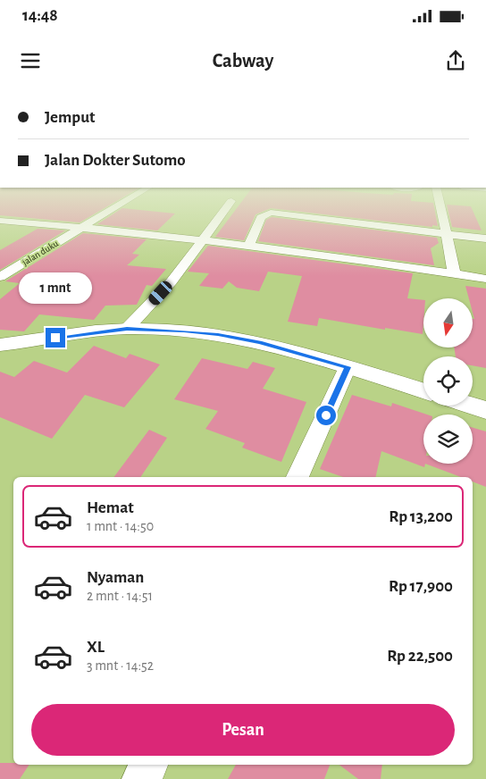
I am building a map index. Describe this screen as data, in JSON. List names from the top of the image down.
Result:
{
  "streets": {
    "street": ["jalan duku"]
  },
  "north": "bottom",
  "page": {
    "status": "14:48",
    "header": "Cabway",
    "banner": ["Jemput", "Jalan Dokter Sutomo"],
    "bubble": "1 mnt",
    "list": [
      {
        "name": "Hemat",
        "note": "1 mnt · 14:50",
        "value": "Rp 13,200"
      },
      {
        "name": "Nyaman",
        "note": "2 mnt · 14:51",
        "value": "Rp 17,900"
      },
      {
        "name": "XL",
        "note": "3 mnt · 14:52",
        "value": "Rp 22,500"
      }
    ],
    "buttons": "Pesan"
  }
}
